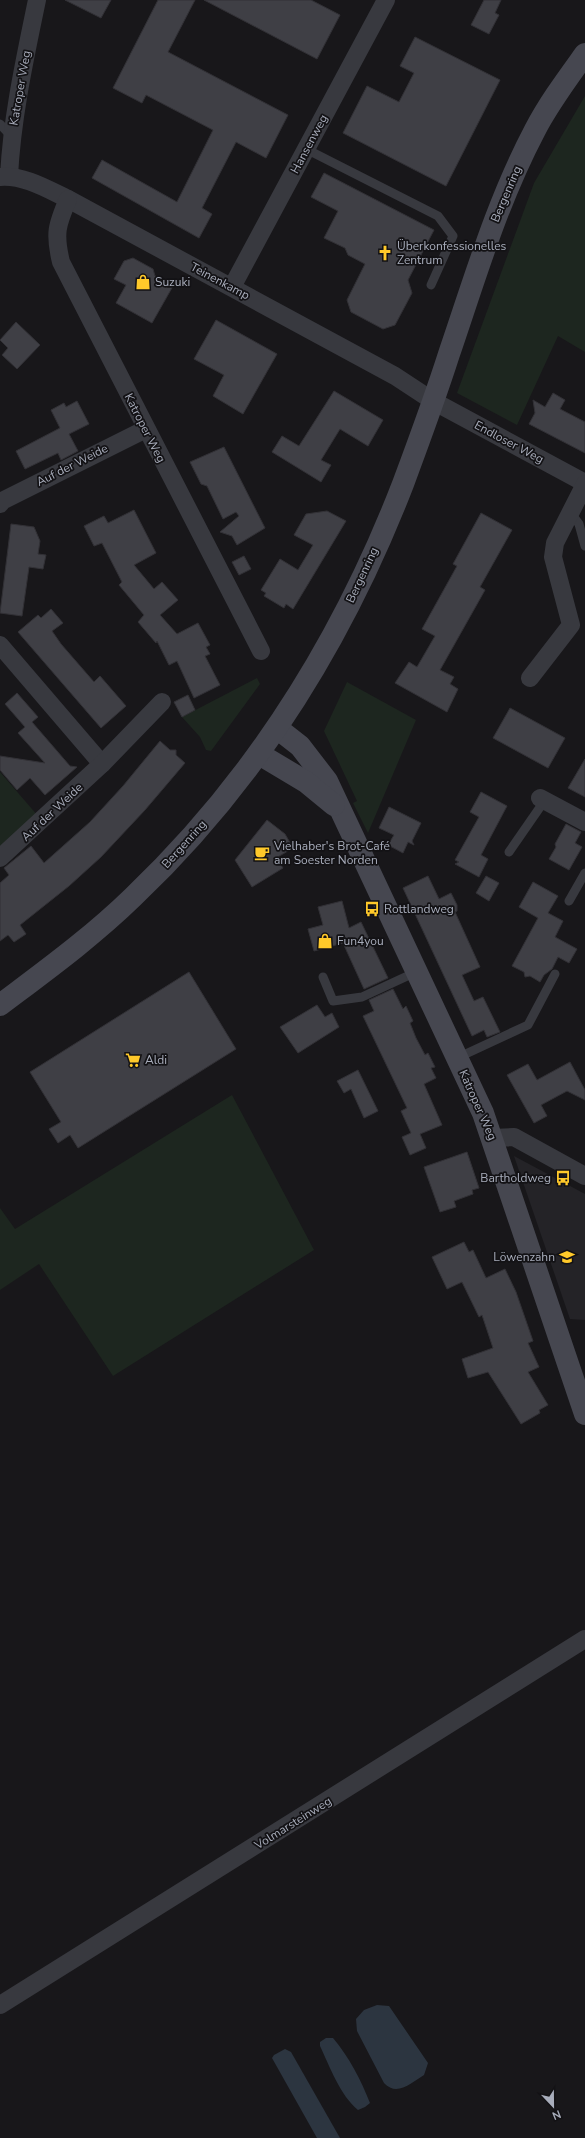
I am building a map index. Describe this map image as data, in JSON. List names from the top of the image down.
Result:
{
  "streets": {
    "main road": ["Katroper Weg", "Bergenring"],
    "street": [
      "Hansenweg",
      "Teinenkamp",
      "Endloser Weg",
      "Auf der Weide",
      "Volmarsteinweg"
    ]
  },
  "crossings": [
    ["Katroper Weg", "Bergenring"],
    ["Katroper Weg", "Teinenkamp"],
    ["Katroper Weg", "Auf der Weide"],
    ["Hansenweg", "Teinenkamp"],
    ["Bergenring", "Teinenkamp"],
    ["Bergenring", "Endloser Weg"],
    ["Teinenkamp", "Endloser Weg"]
  ],
  "places": {
    "church": ["Überkonfessionelles Zentrum"],
    "shop": ["Suzuki", "Fun4you"],
    "cafe": ["Vielhaber's Brot-Café am Soester Norden"],
    "bus stop": ["Rottlandweg", "Bartholdweg"],
    "supermarket": ["Aldi"],
    "school or university": ["Löwenzahn"]
  },
  "north": "bottom"
}
